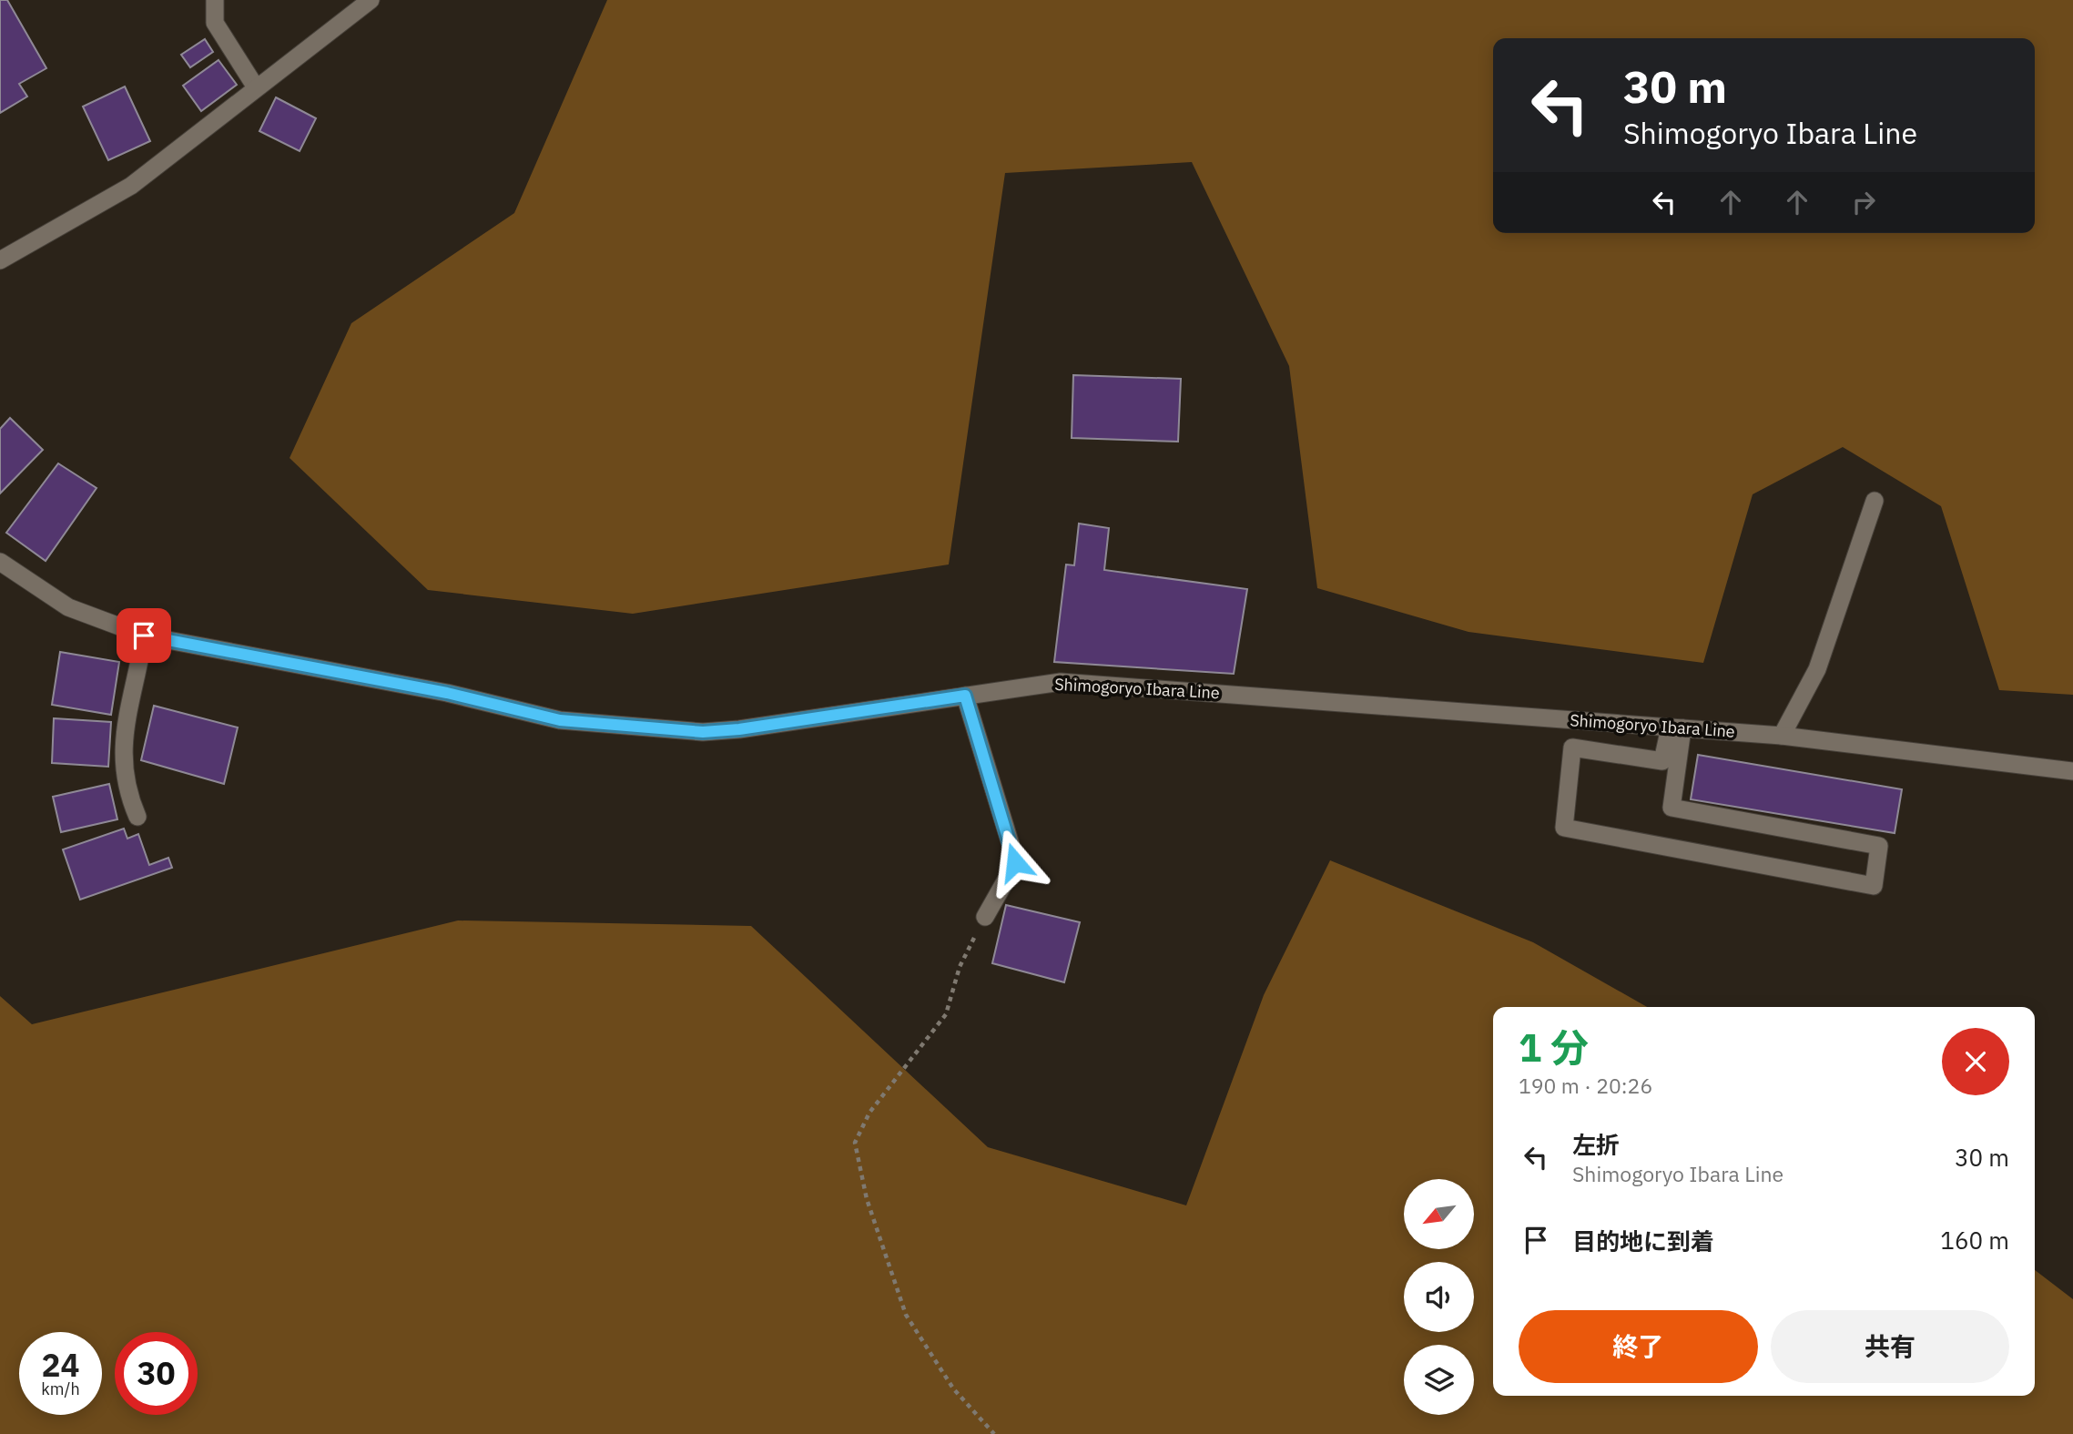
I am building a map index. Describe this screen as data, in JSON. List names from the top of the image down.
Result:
{
  "streets": {
    "main road": ["Shimogoryo Ibara Line"]
  },
  "north": "bottom left",
  "page": {
    "turn": ["30 m", "Shimogoryo Ibara Line"],
    "heading": ["1 分", "190 m · 20:26"],
    "list": [
      {
        "name": "左折",
        "note": "Shimogoryo Ibara Line",
        "value": "30 m"
      },
      {
        "name": "目的地に到着",
        "value": "160 m"
      }
    ],
    "buttons": ["終了", "共有"],
    "speed": "24 km/h",
    "limit": "30"
  }
}
